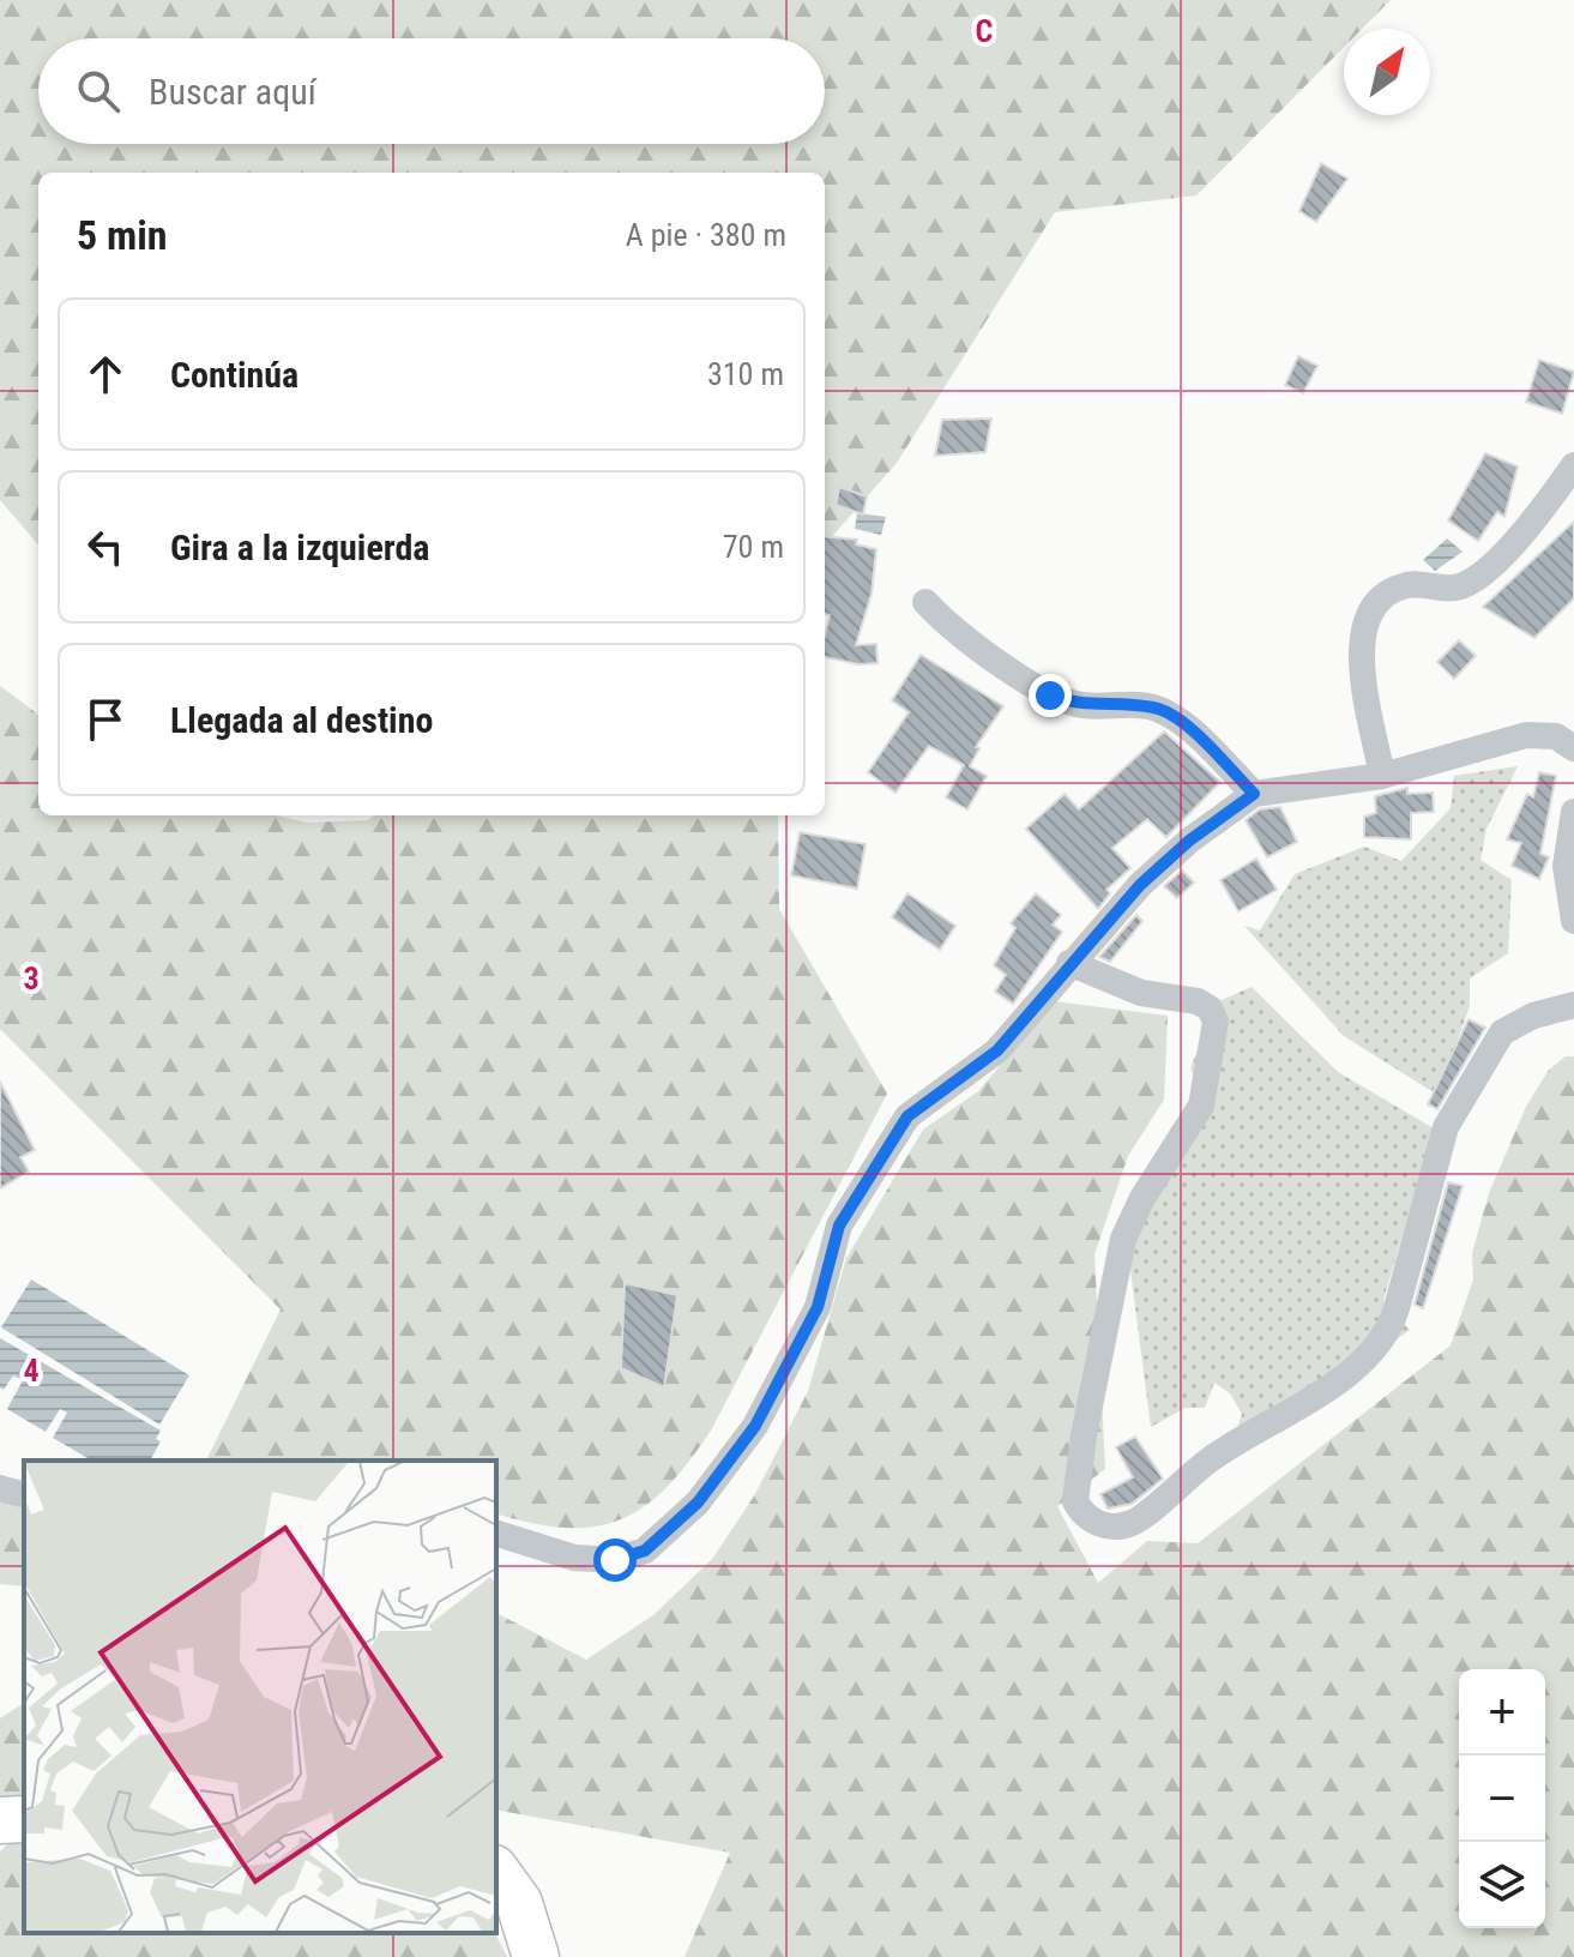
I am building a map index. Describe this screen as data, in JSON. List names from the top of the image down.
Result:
{
  "north": "top right",
  "page": {
    "search": "Buscar aquí",
    "heading": ["5 min", "A pie · 380 m"],
    "list": [
      ["Continúa", "310 m"],
      ["Gira a la izquierda", "70 m"],
      "Llegada al destino"
    ],
    "map_buttons": ["+", "−"]
  },
  "grid": {
    "columns": ["C"],
    "rows": ["3", "4"]
  }
}
